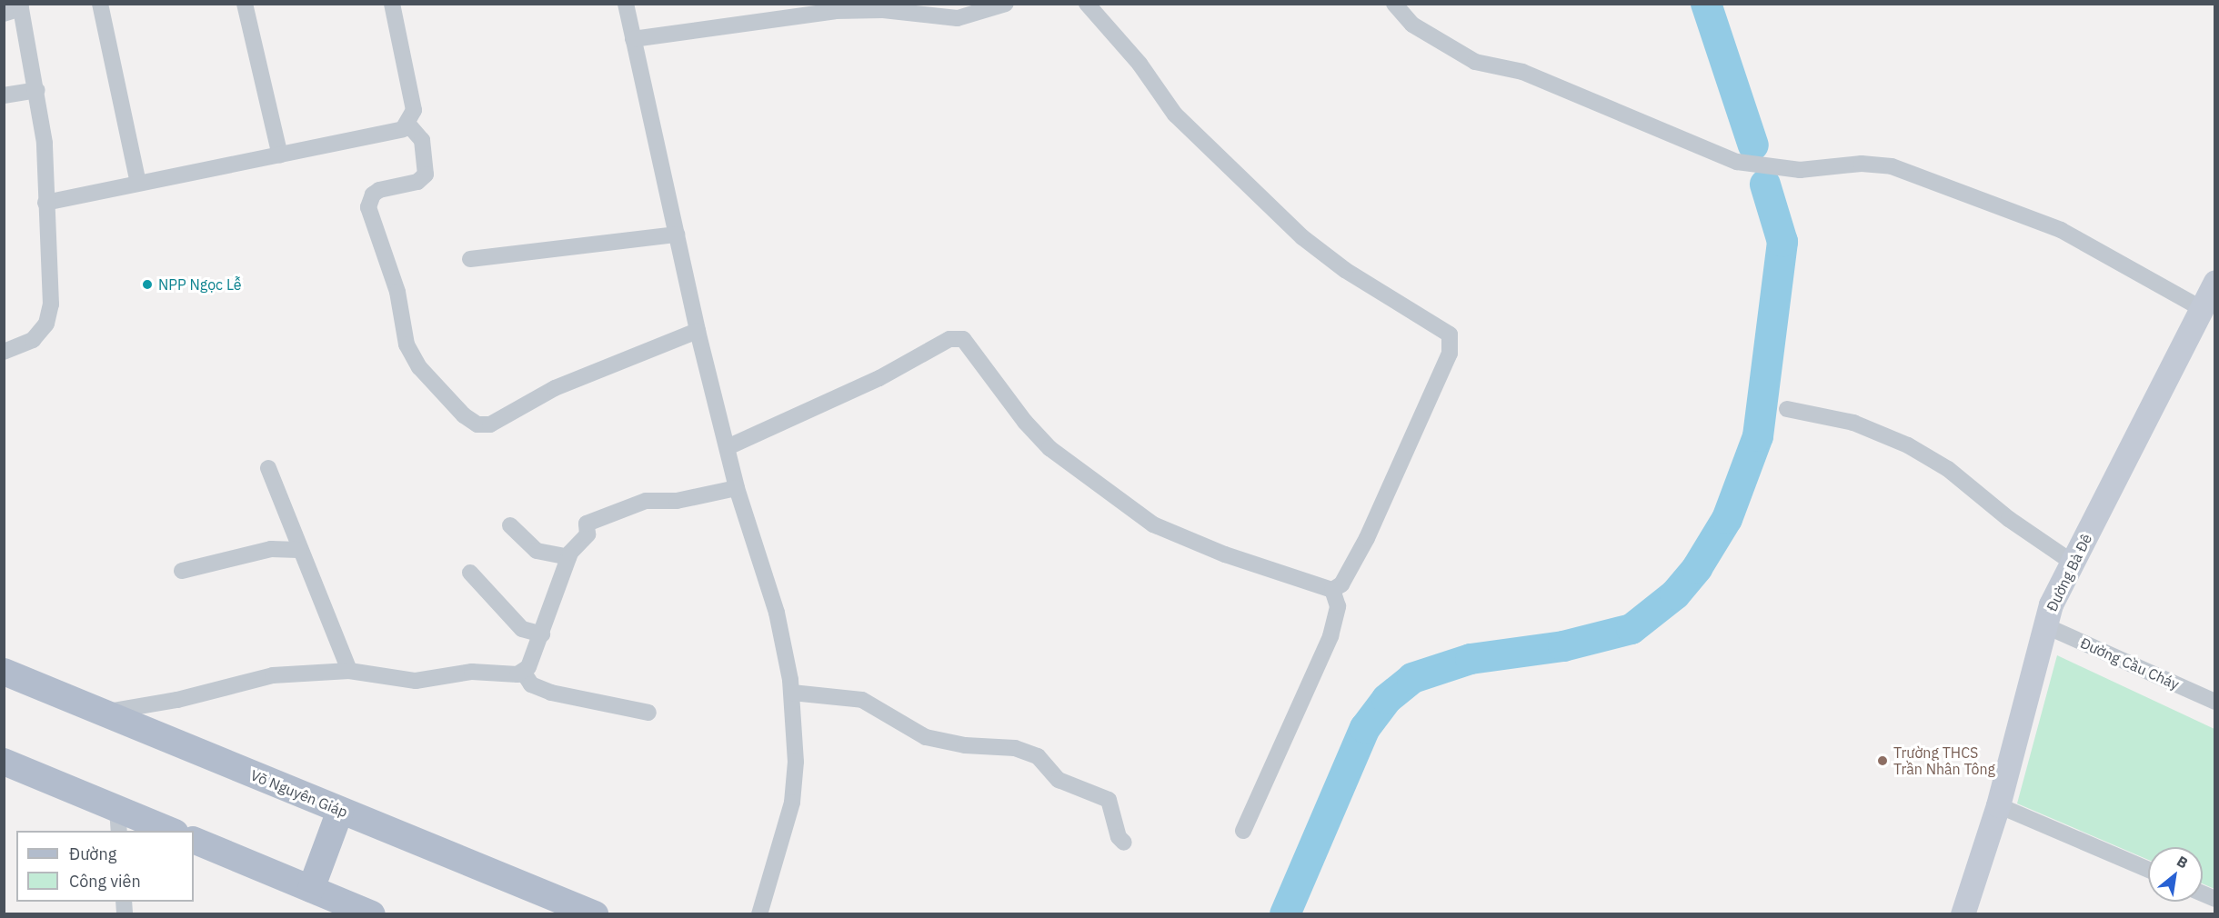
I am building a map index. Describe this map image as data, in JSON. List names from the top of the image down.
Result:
{
  "streets": {
    "main road": ["Võ Nguyên Giáp"],
    "street": ["Đường Bà Đê", "Đường Cầu Cháy"]
  },
  "crossings": [
    ["Đường Bà Đê", "Đường Cầu Cháy"]
  ],
  "places": ["NPP Ngọc Lễ", "Trường THCS Trần Nhân Tông"],
  "legend": ["Đường", "Công viên"],
  "north": "top right"
}
